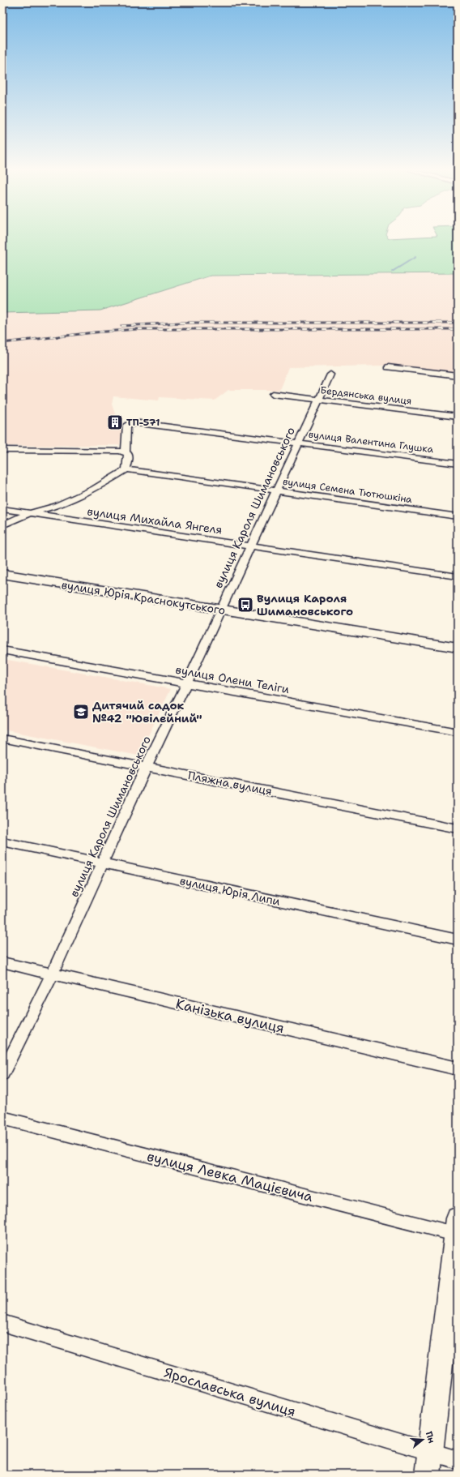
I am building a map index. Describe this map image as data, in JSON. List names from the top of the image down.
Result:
{
  "streets": {
    "street": [
      "Бердянська вулиця",
      "вулиця Валентина Глушка",
      "вулиця Семена Тютюшкіна",
      "вулиця Кароля Шимановського",
      "вулиця Михайла Янгеля",
      "вулиця Юрія Краснокутського",
      "вулиця Олени Теліги",
      "Пляжна вулиця",
      "вулиця Юрія Липи",
      "Канізька вулиця",
      "вулиця Левка Мацієвича",
      "Ярославська вулиця"
    ]
  },
  "crossings": [
    ["Бердянська вулиця", "вулиця Кароля Шимановського"],
    ["вулиця Валентина Глушка", "вулиця Кароля Шимановського"],
    ["вулиця Семена Тютюшкіна", "вулиця Кароля Шимановського"],
    ["вулиця Кароля Шимановського", "вулиця Михайла Янгеля"],
    ["вулиця Кароля Шимановського", "вулиця Юрія Краснокутського"],
    ["вулиця Кароля Шимановського", "вулиця Олени Теліги"],
    ["вулиця Кароля Шимановського", "Пляжна вулиця"],
    ["вулиця Кароля Шимановського", "вулиця Юрія Липи"],
    ["вулиця Кароля Шимановського", "Канізька вулиця"]
  ],
  "places": {
    "building": ["ТП-571"],
    "bus stop": ["Вулиця Кароля Шимановського"],
    "school or university": ["Дитячий садок №42 \"Ювілейний\""]
  },
  "north": "right"
}
